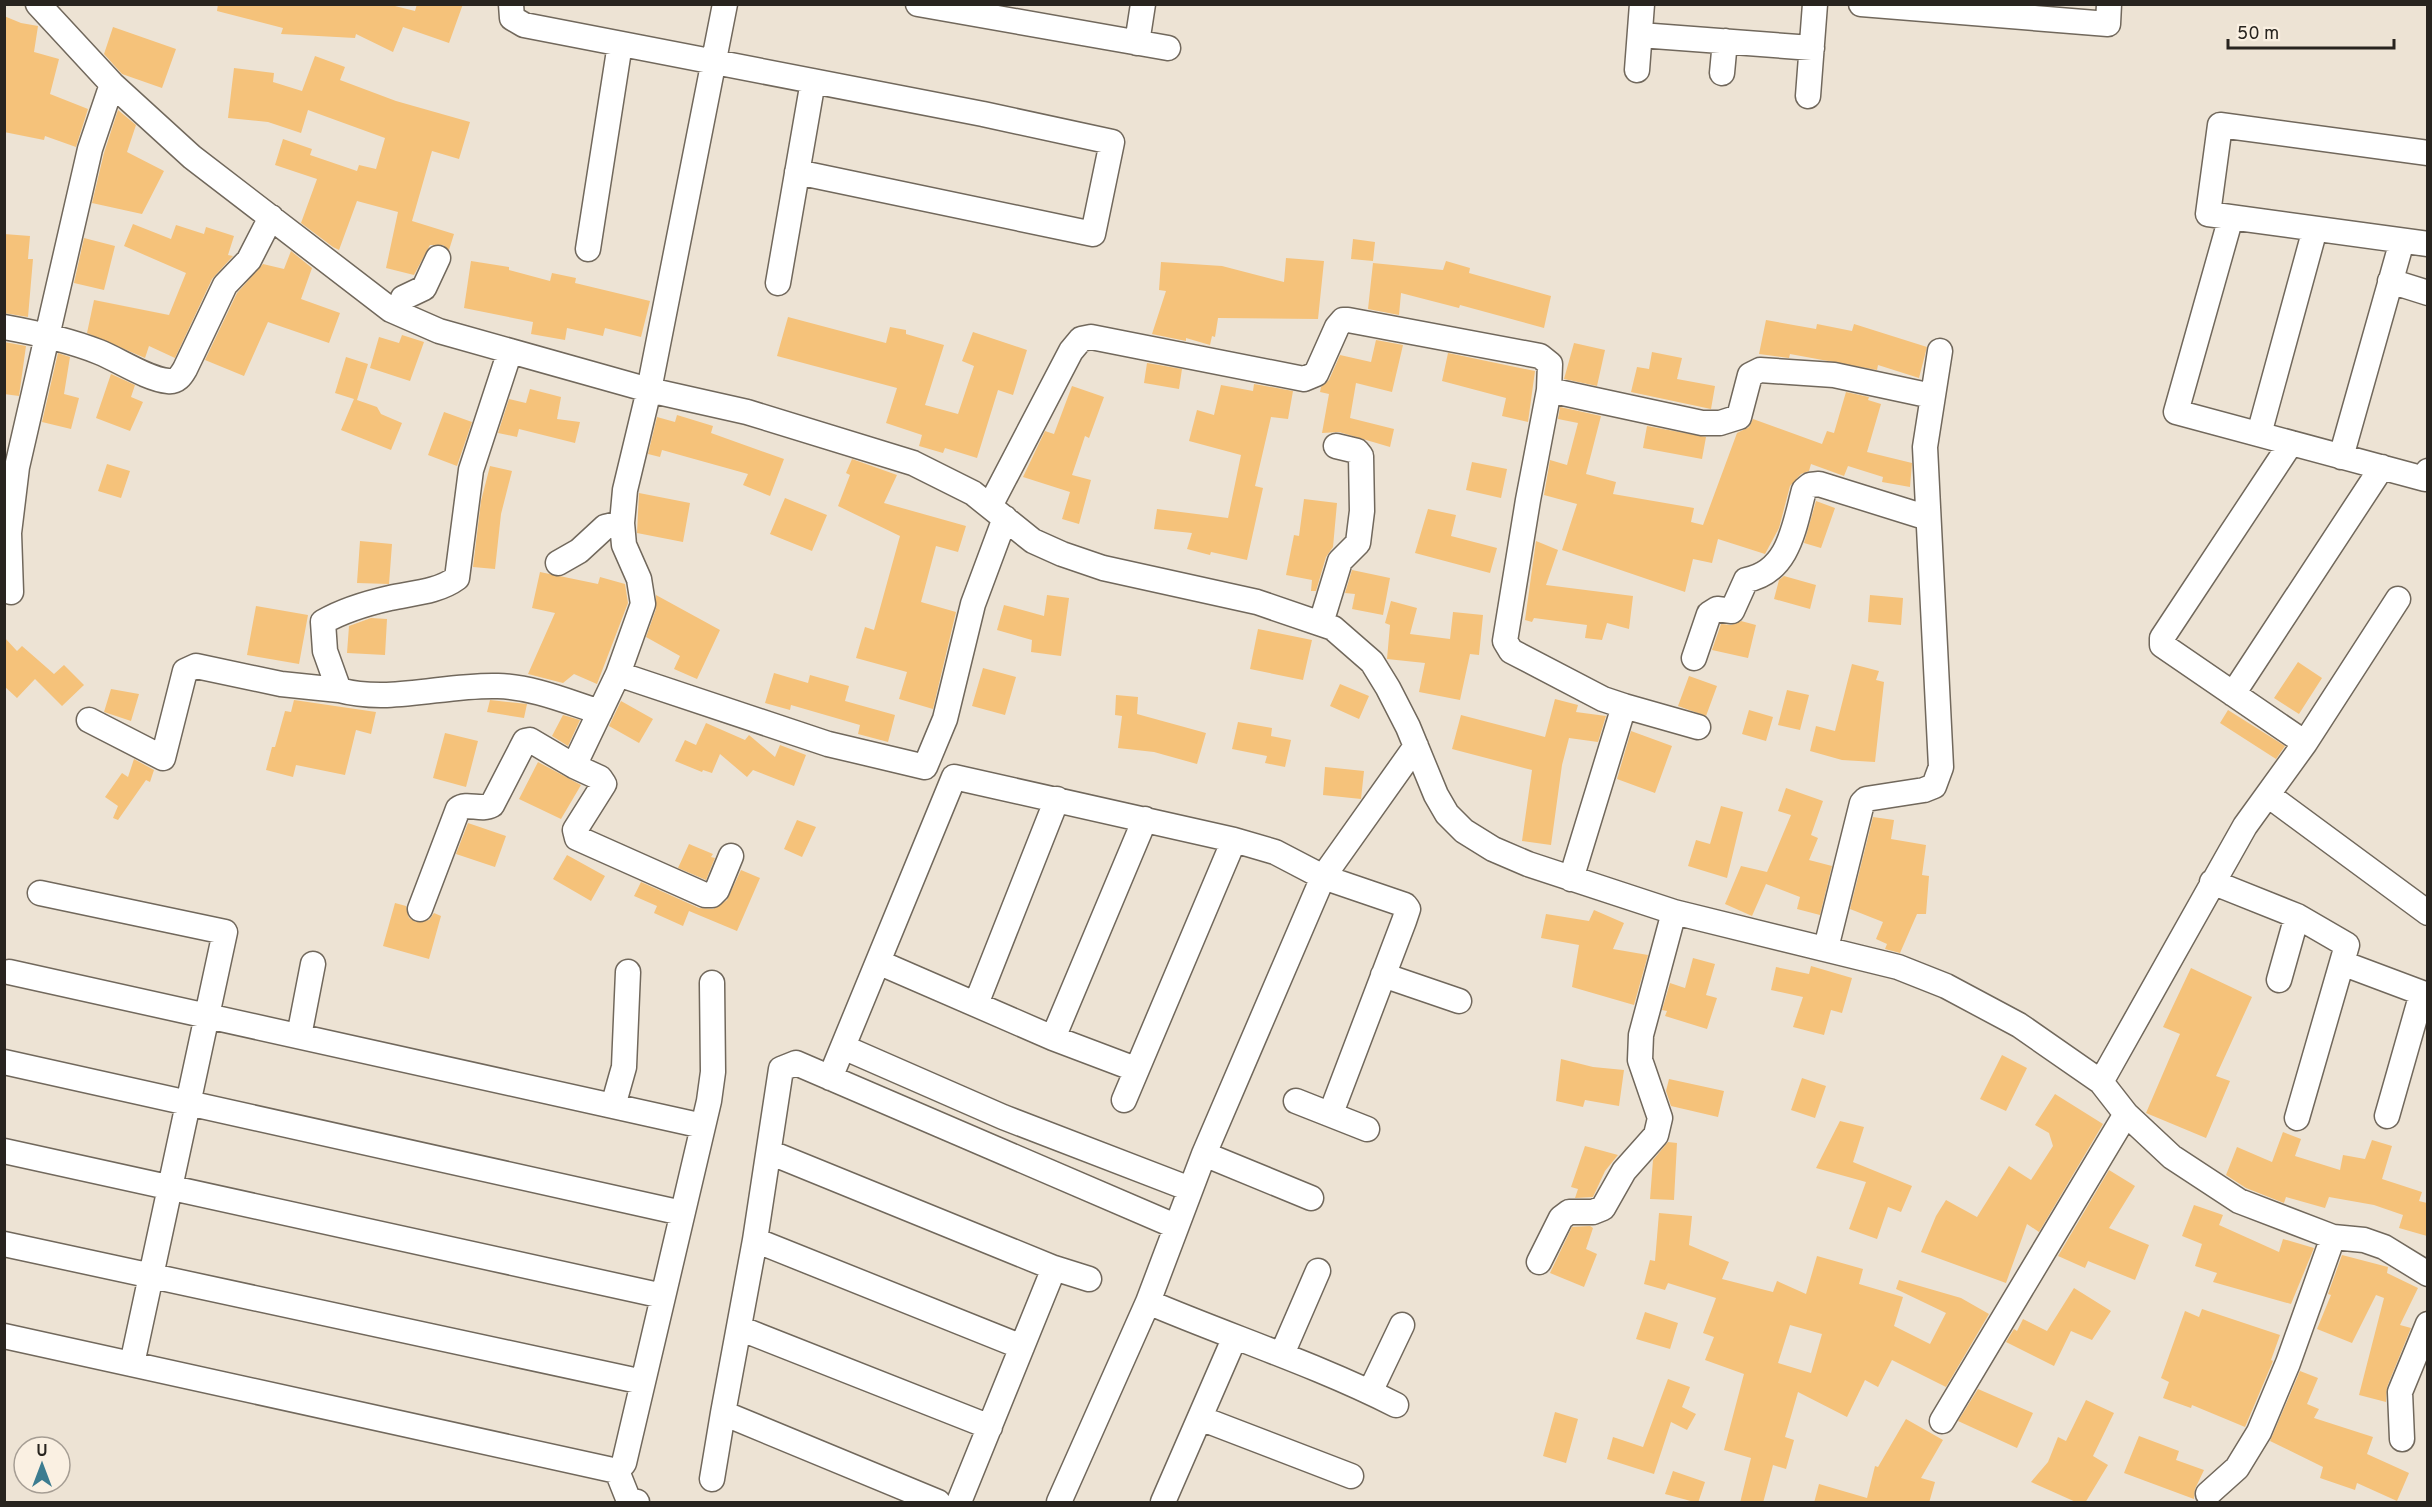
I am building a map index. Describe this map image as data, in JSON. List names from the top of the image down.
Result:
{
  "scale_bar": "50 m",
  "north": "top"
}
